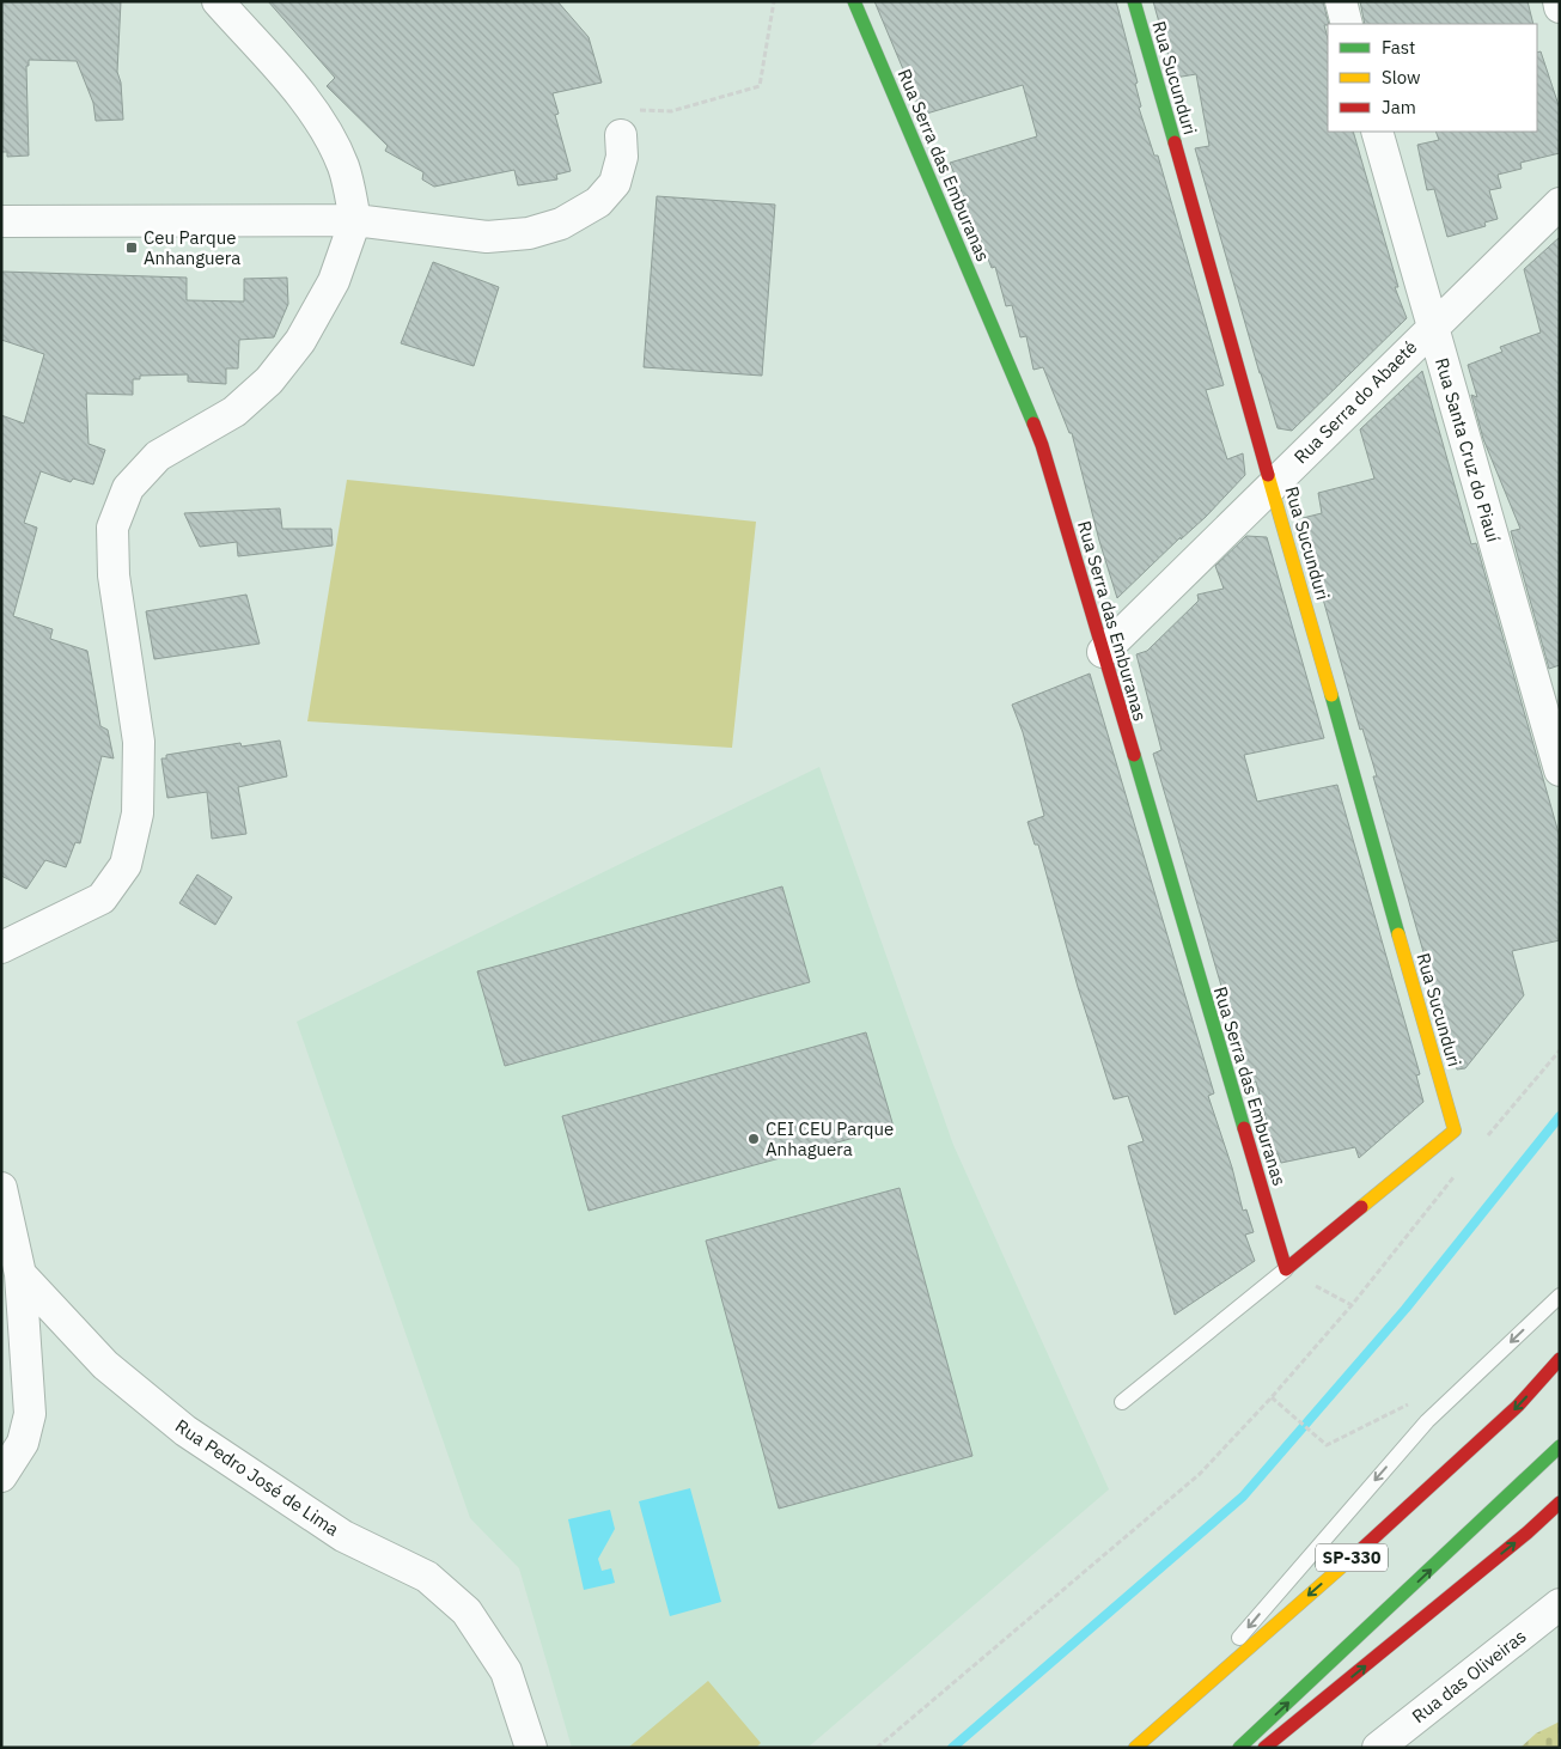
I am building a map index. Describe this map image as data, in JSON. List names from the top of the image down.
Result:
{
  "streets": {
    "main road": ["Rua Sucunduri", "Rua Serra das Emburanas", "SP-330"],
    "street": [
      "Rua Serra do Abaeté",
      "Rua Santa Cruz do Piauí",
      "Rua Pedro José de Lima",
      "Rua das Oliveiras"
    ]
  },
  "crossings": [
    ["Rua Sucunduri", "Rua Serra das Emburanas"],
    ["Rua Sucunduri", "Rua Serra do Abaeté"],
    ["Rua Serra das Emburanas", "Rua Serra do Abaeté"],
    ["Rua Serra do Abaeté", "Rua Santa Cruz do Piauí"]
  ],
  "places": {
    "transit": ["Ceu Parque Anhanguera"],
    "other": ["CEI CEU Parque Anhaguera"]
  },
  "legend": ["Fast", "Slow", "Jam"]
}
